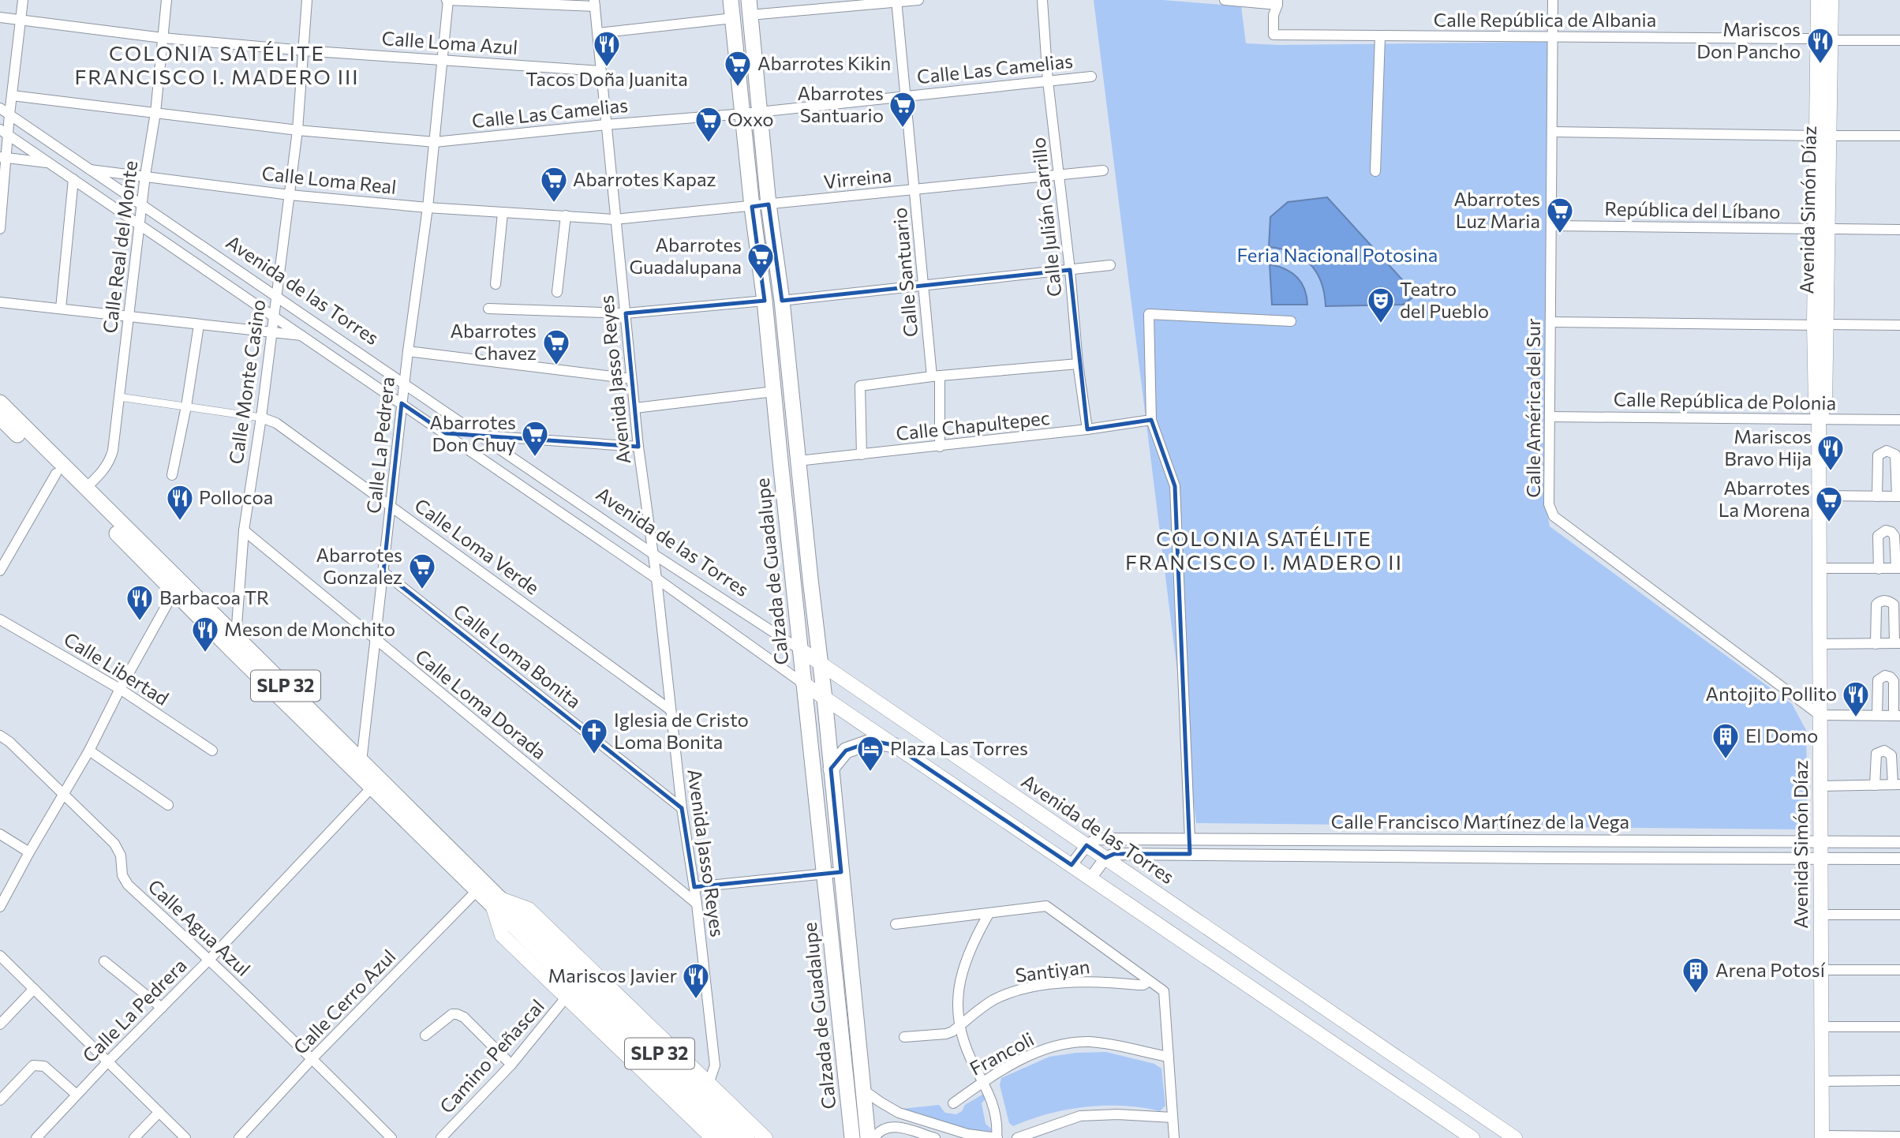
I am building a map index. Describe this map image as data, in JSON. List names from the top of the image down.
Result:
{
  "streets": {
    "main road": [
      "Avenida Simón Díaz",
      "Avenida de las Torres",
      "Calzada de Guadalupe",
      "SLP 32"
    ],
    "street": [
      "Calle República de Albania",
      "Calle Loma Azul",
      "Calle Las Camelias",
      "Virreina",
      "Calle Loma Real",
      "República del Líbano",
      "Calle Julián Carrillo",
      "Calle Real del Monte",
      "Calle Santuario",
      "Avenida Jasso Reyes",
      "Calle Monte Casino",
      "Calle República de Polonia",
      "Calle América del Sur",
      "Calle Chapultepec",
      "Calle La Pedrera",
      "Calle Loma Verde",
      "Calle Loma Bonita",
      "Calle Libertad",
      "Calle Loma Dorada",
      "Calle Francisco Martínez de la Vega",
      "Calle Agua Azul",
      "Santiyan",
      "Calle Cerro Azul",
      "Francoli",
      "Camino Peñascal"
    ]
  },
  "crossings": [
    ["Calle República de Albania", "Avenida Simón Díaz"],
    ["Calle República de Albania", "Calle América del Sur"],
    ["Calle Loma Azul", "Calle Real del Monte"],
    ["Calle Loma Azul", "Avenida Jasso Reyes"],
    ["Calle Loma Azul", "Calle Monte Casino"],
    ["Calle Loma Azul", "Calle La Pedrera"],
    ["Calle Las Camelias", "Calle Julián Carrillo"],
    ["Calle Las Camelias", "Calle Real del Monte"],
    ["Calle Las Camelias", "Calle Santuario"],
    ["Calle Las Camelias", "Avenida Jasso Reyes"],
    ["Calle Las Camelias", "Calle Monte Casino"],
    ["Calle Las Camelias", "Calle La Pedrera"],
    ["Calle Las Camelias", "Calzada de Guadalupe"],
    ["Virreina", "Calle Loma Real"],
    ["Virreina", "Calle Julián Carrillo"],
    ["Virreina", "Calle Santuario"],
    ["Virreina", "Avenida Jasso Reyes"],
    ["Virreina", "Calzada de Guadalupe"],
    ["Calle Loma Real", "Calle Real del Monte"],
    ["Calle Loma Real", "Avenida de las Torres"],
    ["Calle Loma Real", "Avenida Jasso Reyes"],
    ["Calle Loma Real", "Calle Monte Casino"],
    ["Calle Loma Real", "Calle La Pedrera"],
    ["Avenida Simón Díaz", "República del Líbano"],
    ["Avenida Simón Díaz", "Calle República de Polonia"],
    ["Avenida Simón Díaz", "Calle América del Sur"],
    ["Avenida Simón Díaz", "Calle Francisco Martínez de la Vega"],
    ["República del Líbano", "Calle América del Sur"],
    ["Calle Julián Carrillo", "Calle Chapultepec"],
    ["Calle Real del Monte", "Avenida de las Torres"],
    ["Calle Real del Monte", "SLP 32"],
    ["Calle Santuario", "Calle Chapultepec"],
    ["Avenida de las Torres", "Avenida Jasso Reyes"],
    ["Avenida de las Torres", "Calle Monte Casino"],
    ["Avenida de las Torres", "Calle La Pedrera"],
    ["Avenida de las Torres", "Calzada de Guadalupe"],
    ["Avenida de las Torres", "Calle Francisco Martínez de la Vega"],
    ["Avenida Jasso Reyes", "Calle Loma Verde"],
    ["Avenida Jasso Reyes", "Calle Loma Bonita"],
    ["Avenida Jasso Reyes", "Calle Loma Dorada"],
    ["Calle Monte Casino", "Calle Loma Verde"],
    ["Calle Monte Casino", "SLP 32"],
    ["Calle Monte Casino", "Calle Loma Dorada"],
    ["Calle República de Polonia", "Calle América del Sur"],
    ["Calle Chapultepec", "Calzada de Guadalupe"],
    ["Calle La Pedrera", "Calle Loma Verde"],
    ["Calle La Pedrera", "Calle Loma Bonita"],
    ["Calle La Pedrera", "SLP 32"],
    ["Calle La Pedrera", "Calle Loma Dorada"],
    ["Calle La Pedrera", "Calle Agua Azul"],
    ["SLP 32", "Calle Cerro Azul"],
    ["Calle Agua Azul", "Calle Cerro Azul"]
  ],
  "districts": ["COLONIA SATÉLITE FRANCISCO I. MADERO III", "COLONIA SATÉLITE FRANCISCO I. MADERO II"],
  "parks": ["Feria Nacional Potosina"],
  "places": {
    "restaurant": [
      "Mariscos Don Pancho",
      "Tacos Doña Juanita",
      "Mariscos Bravo Hija",
      "Pollocoa",
      "Barbacoa TR",
      "Meson de Monchito",
      "Antojito Pollito",
      "Mariscos Javier"
    ],
    "supermarket": [
      "Abarrotes Kikin",
      "Abarrotes Santuario",
      "Oxxo",
      "Abarrotes Kapaz",
      "Abarrotes Luz Maria",
      "Abarrotes Guadalupana",
      "Abarrotes Chavez",
      "Abarrotes Don Chuy",
      "Abarrotes La Morena",
      "Abarrotes Gonzalez"
    ],
    "theatre": ["Teatro del Pueblo"],
    "church": ["Iglesia de Cristo Loma Bonita"],
    "building": ["El Domo", "Arena Potosí"],
    "hotel": ["Plaza Las Torres"]
  }
}
